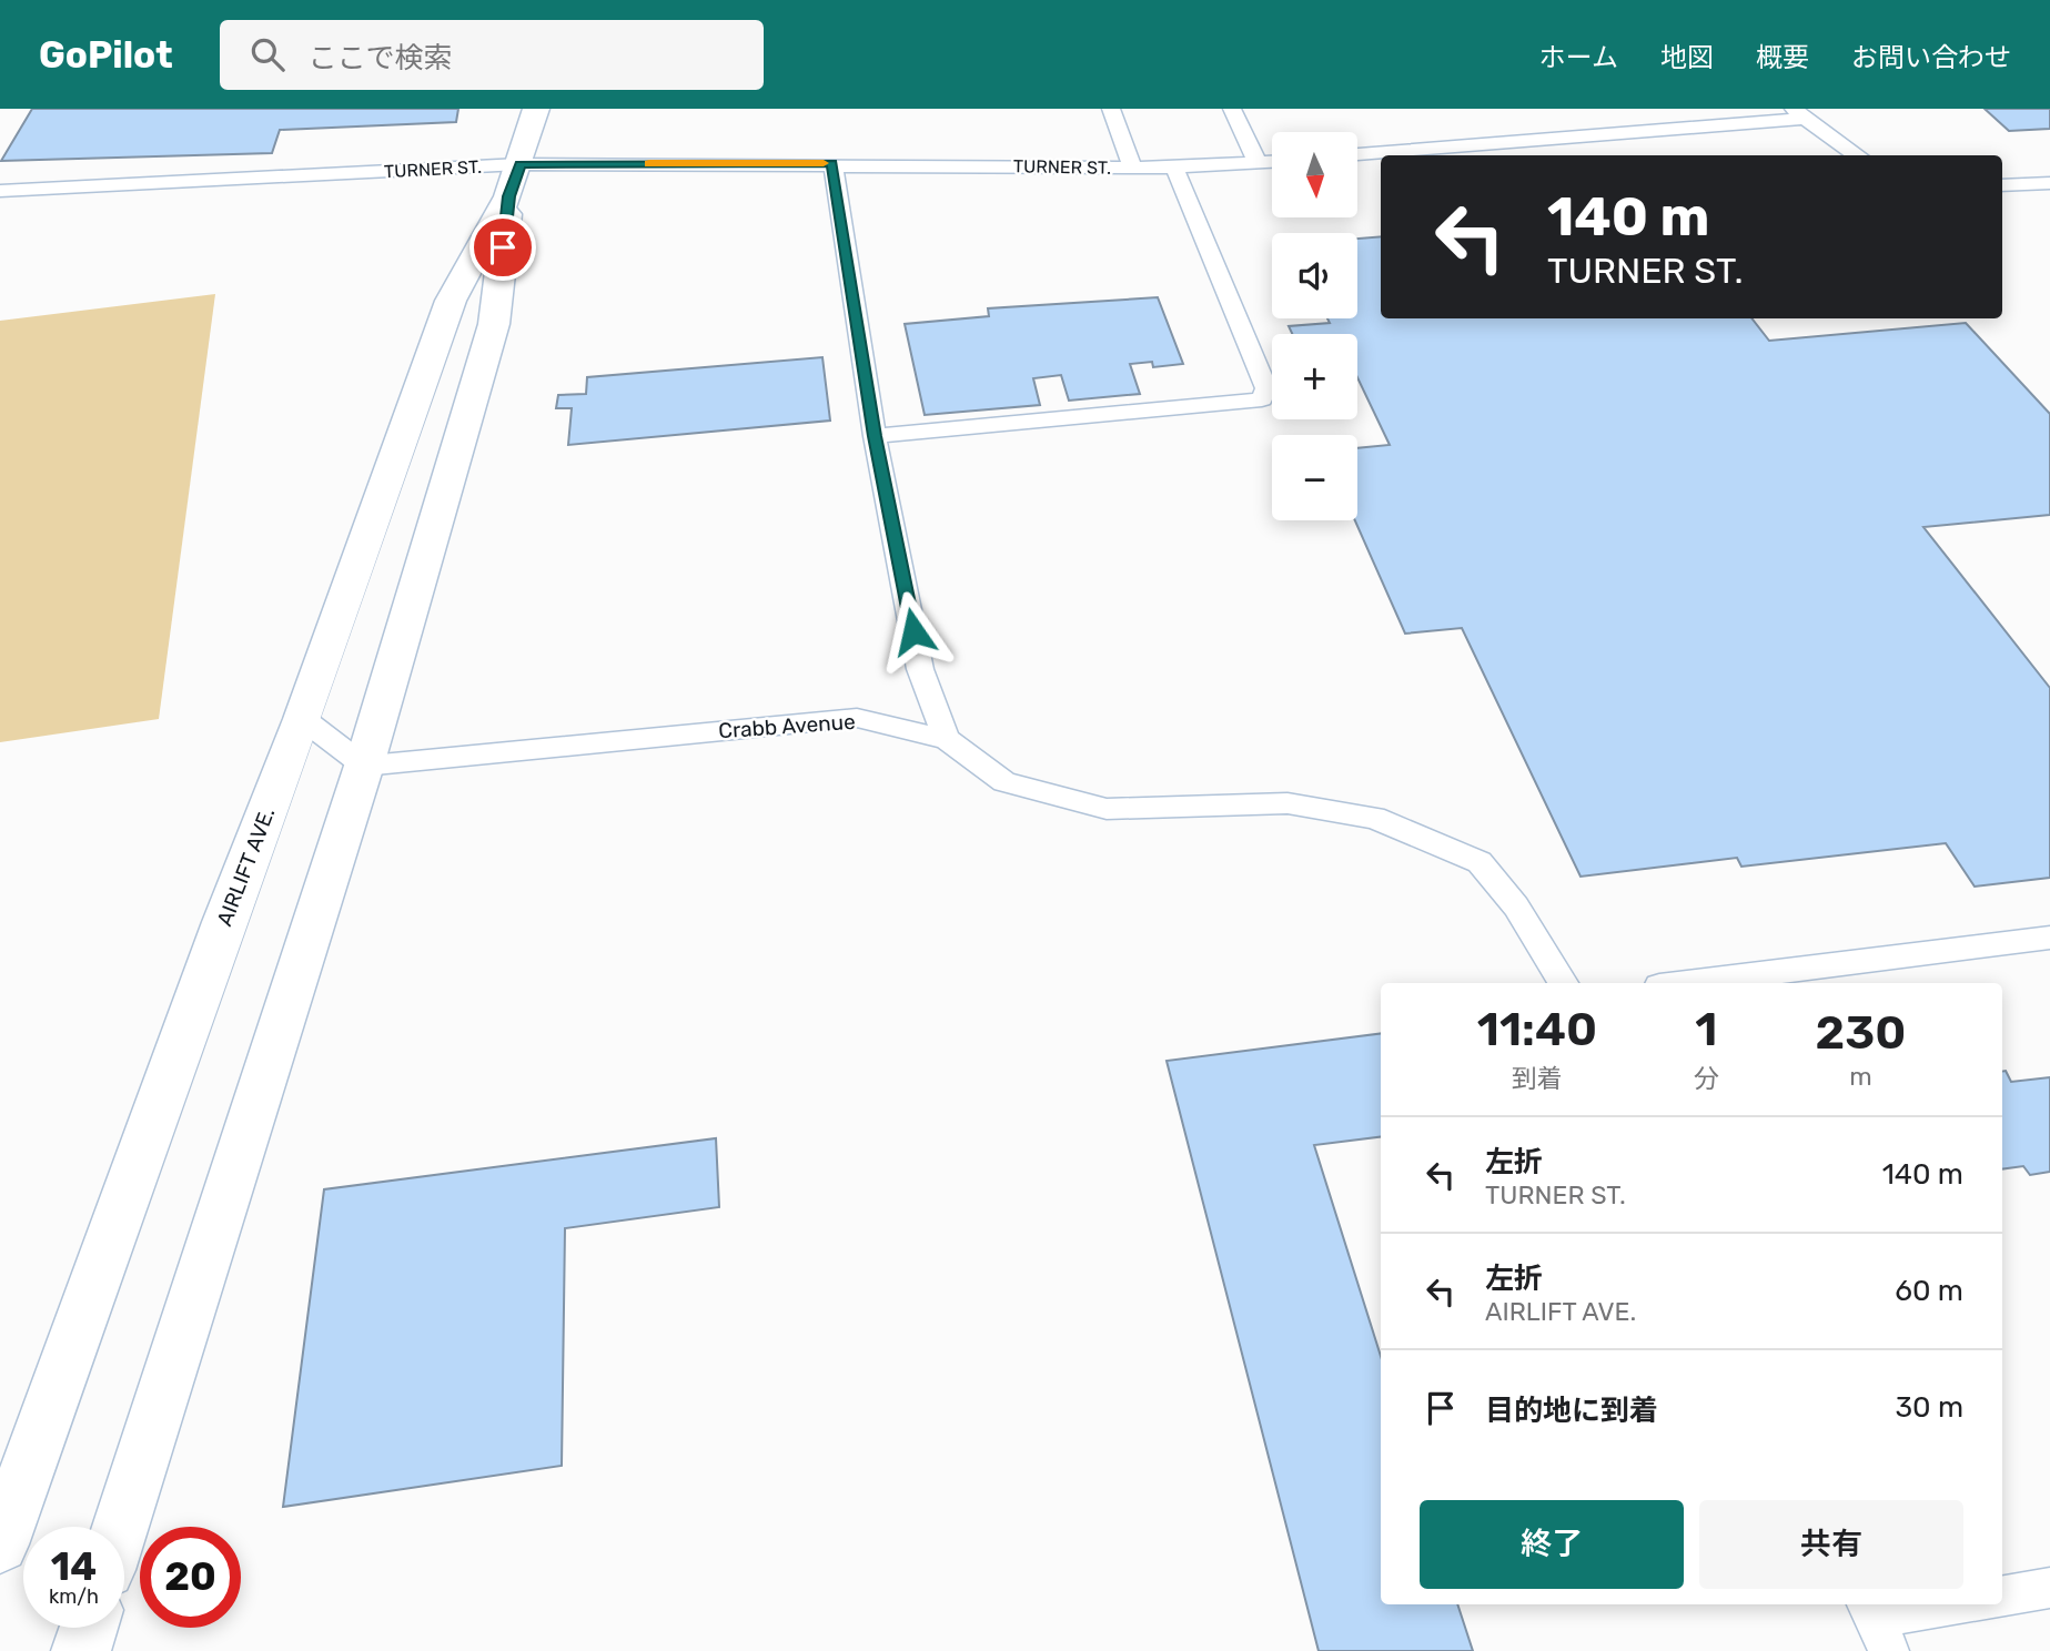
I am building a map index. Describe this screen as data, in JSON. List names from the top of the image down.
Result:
{
  "streets": {
    "street": ["AIRLIFT AVE."],
    "lane": ["TURNER ST.", "Crabb Avenue"]
  },
  "crossings": [
    ["TURNER ST.", "AIRLIFT AVE."],
    ["Crabb Avenue", "AIRLIFT AVE."]
  ],
  "north": "bottom",
  "page": {
    "header": "GoPilot",
    "search": "ここで検索",
    "nav": [
      "ホーム",
      "地図",
      "概要",
      "お問い合わせ"
    ],
    "map_buttons": ["+", "−"],
    "turn": ["140 m", "TURNER ST."],
    "eta": [
      "11:40",
      "到着",
      "1",
      "分",
      "230",
      "m"
    ],
    "list": [
      {
        "name": "左折",
        "note": "TURNER ST.",
        "value": "140 m"
      },
      {
        "name": "左折",
        "note": "AIRLIFT AVE.",
        "value": "60 m"
      },
      {
        "name": "目的地に到着",
        "value": "30 m"
      }
    ],
    "buttons": ["終了", "共有"],
    "speed": "14 km/h",
    "limit": "20"
  }
}
